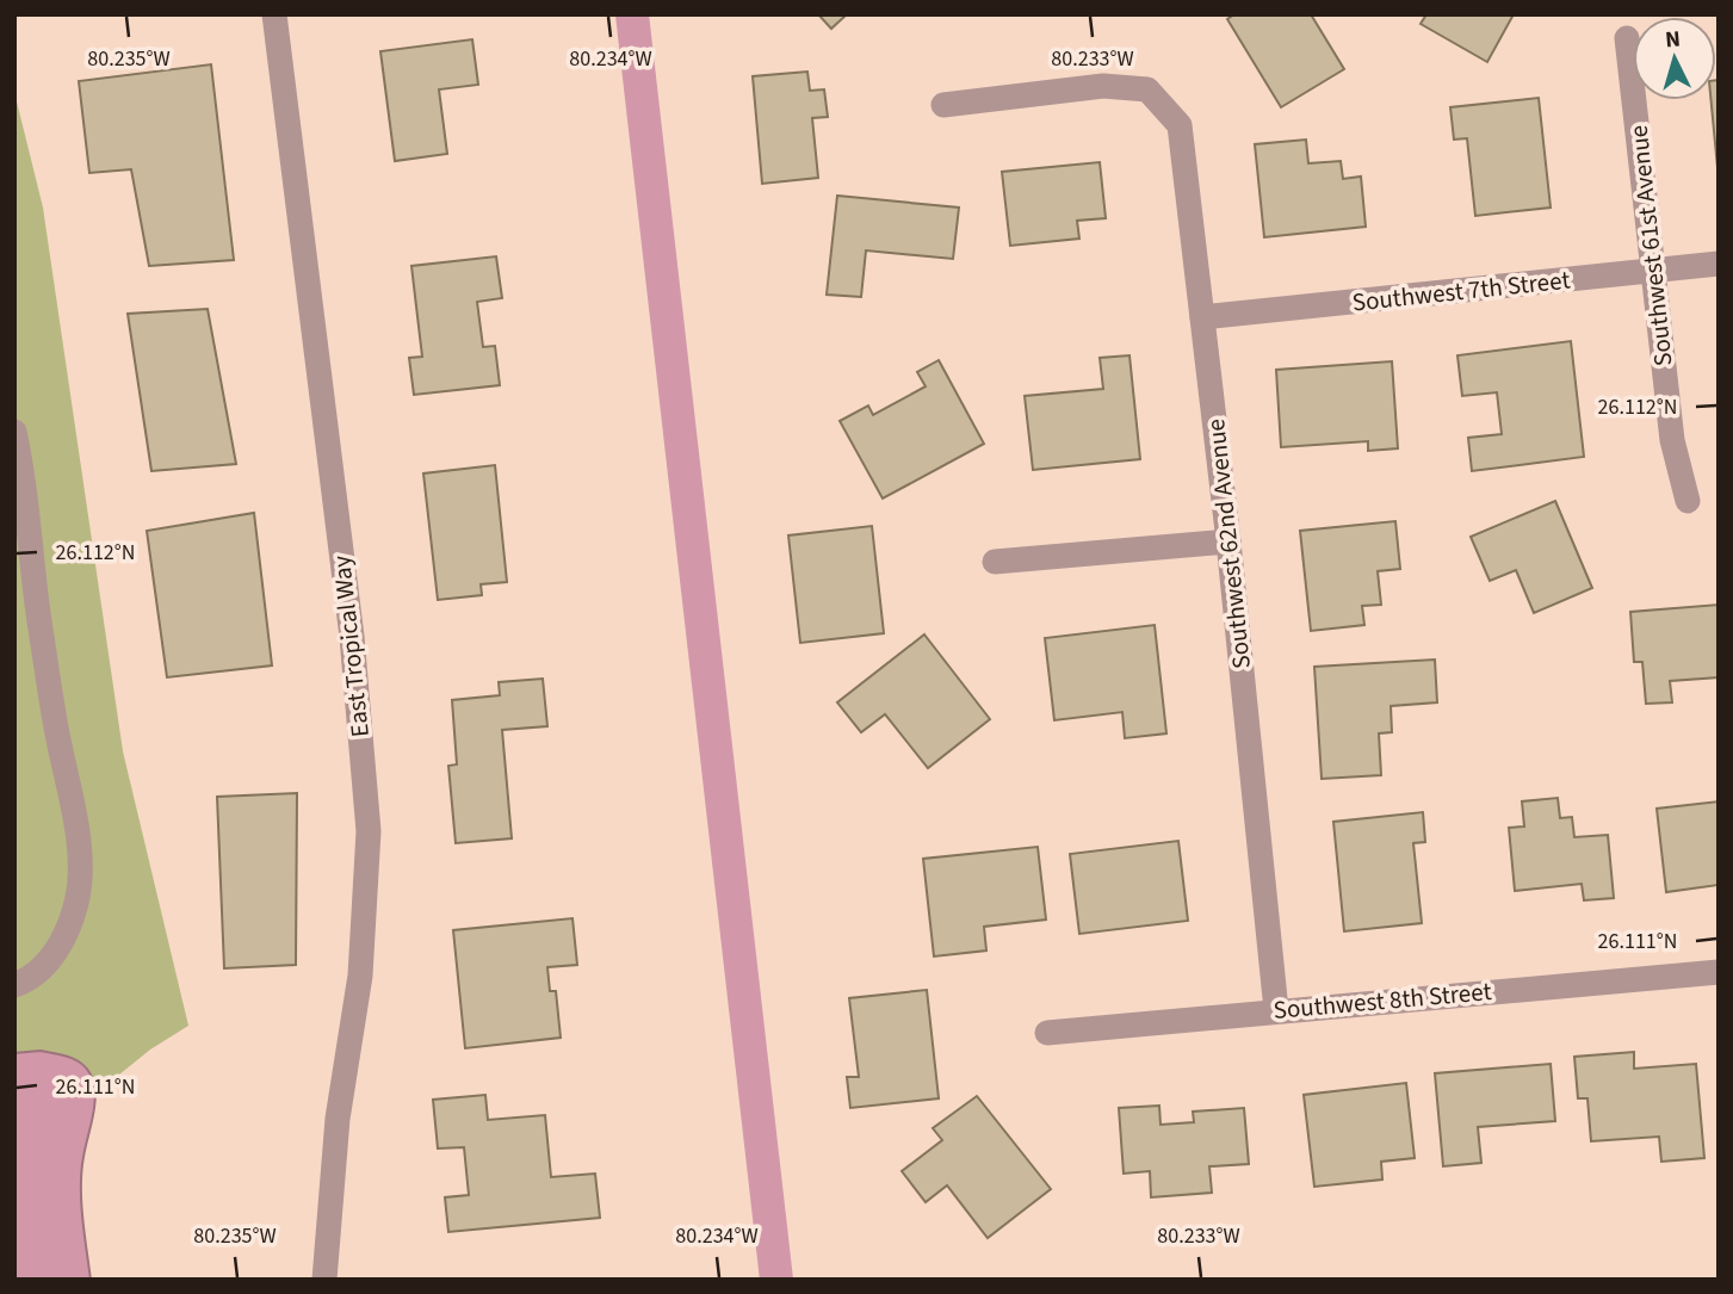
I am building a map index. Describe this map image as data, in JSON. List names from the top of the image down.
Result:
{
  "streets": {
    "street": [
      "Southwest 61st Avenue",
      "Southwest 7th Street",
      "Southwest 62nd Avenue",
      "East Tropical Way",
      "Southwest 8th Street"
    ]
  },
  "crossings": [
    ["Southwest 61st Avenue", "Southwest 7th Street"],
    ["Southwest 7th Street", "Southwest 62nd Avenue"],
    ["Southwest 62nd Avenue", "Southwest 8th Street"]
  ],
  "north": "top",
  "coordinates": [
    "80.235°W",
    "80.234°W",
    "80.233°W",
    "26.112°N",
    "26.111°N"
  ]
}
